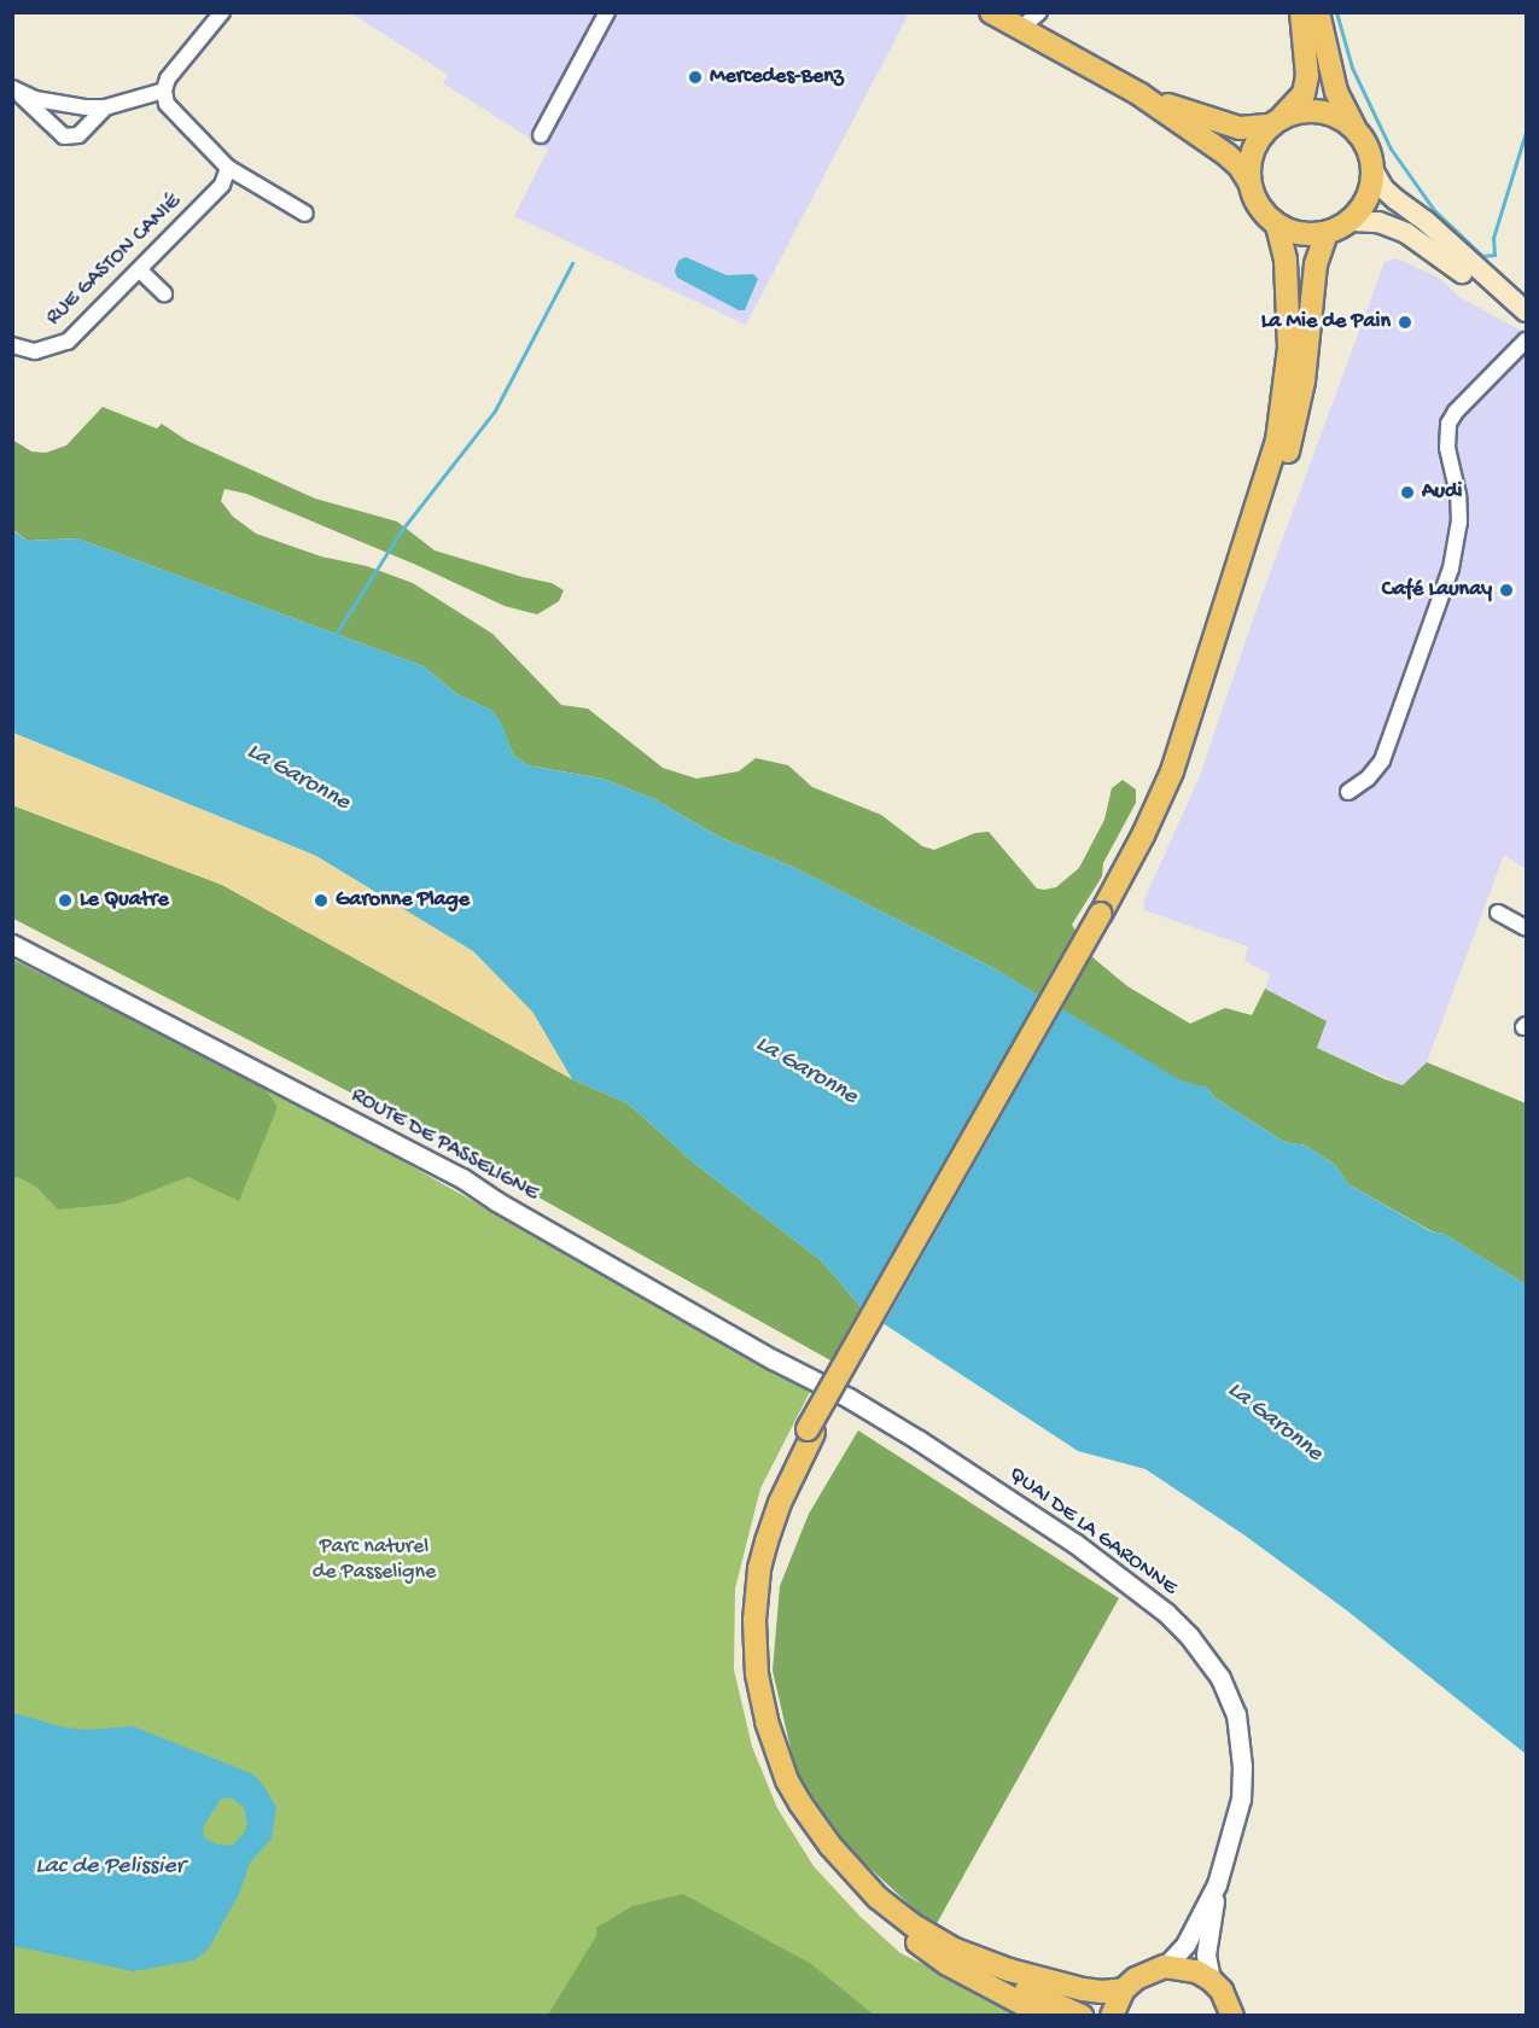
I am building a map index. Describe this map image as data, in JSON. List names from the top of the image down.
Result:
{
  "streets": {
    "street": ["RUE GASTON CANIÉ", "ROUTE DE PASSELIGNE", "QUAI DE LA GARONNE"]
  },
  "crossings": [
    ["ROUTE DE PASSELIGNE", "QUAI DE LA GARONNE"]
  ],
  "water": ["La Garonne", "Lac de Pelissier"],
  "parks": ["Parc naturel de Passeligne"],
  "places": [
    "Mercedes-Benz",
    "La Mie de Pain",
    "Audi",
    "Café Launay",
    "Le Quatre",
    "Garonne Plage"
  ]
}
